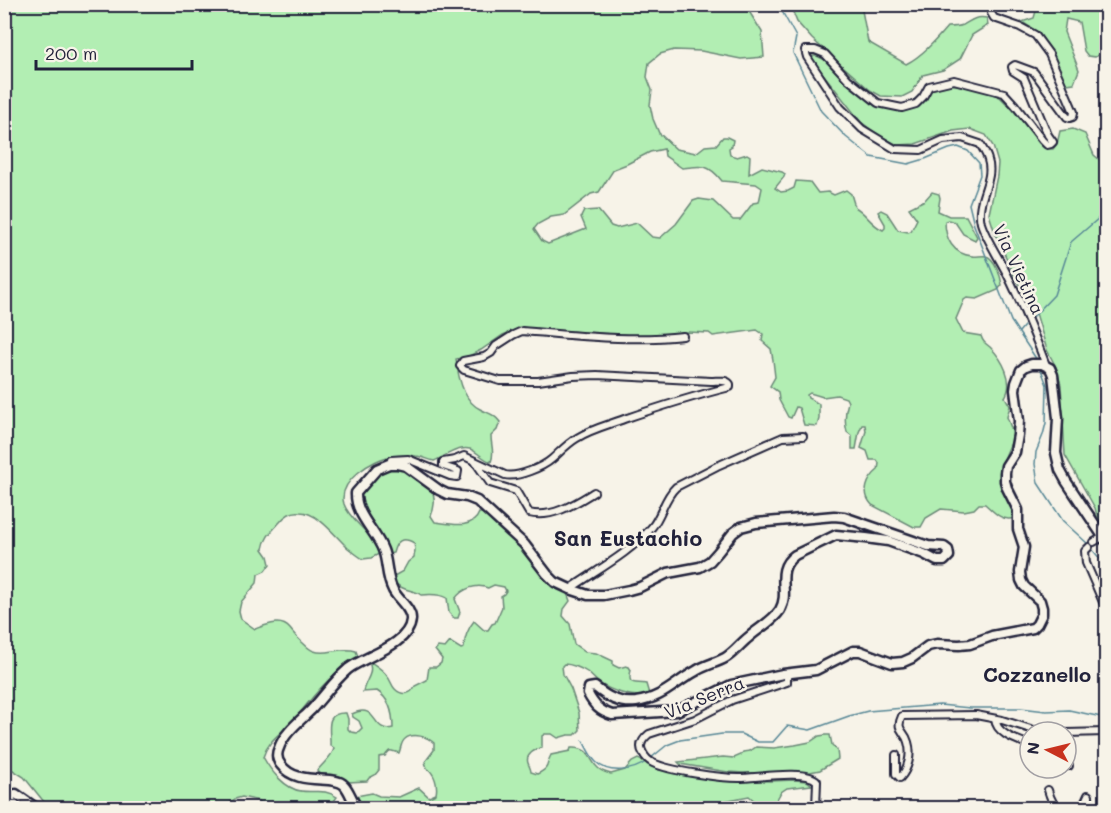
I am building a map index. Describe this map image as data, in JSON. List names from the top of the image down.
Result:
{
  "streets": {
    "street": ["Via Vietina", "Via Serra"]
  },
  "districts": ["San Eustachio", "Cozzanello"],
  "scale_bar": "200 m",
  "north": "left"
}
